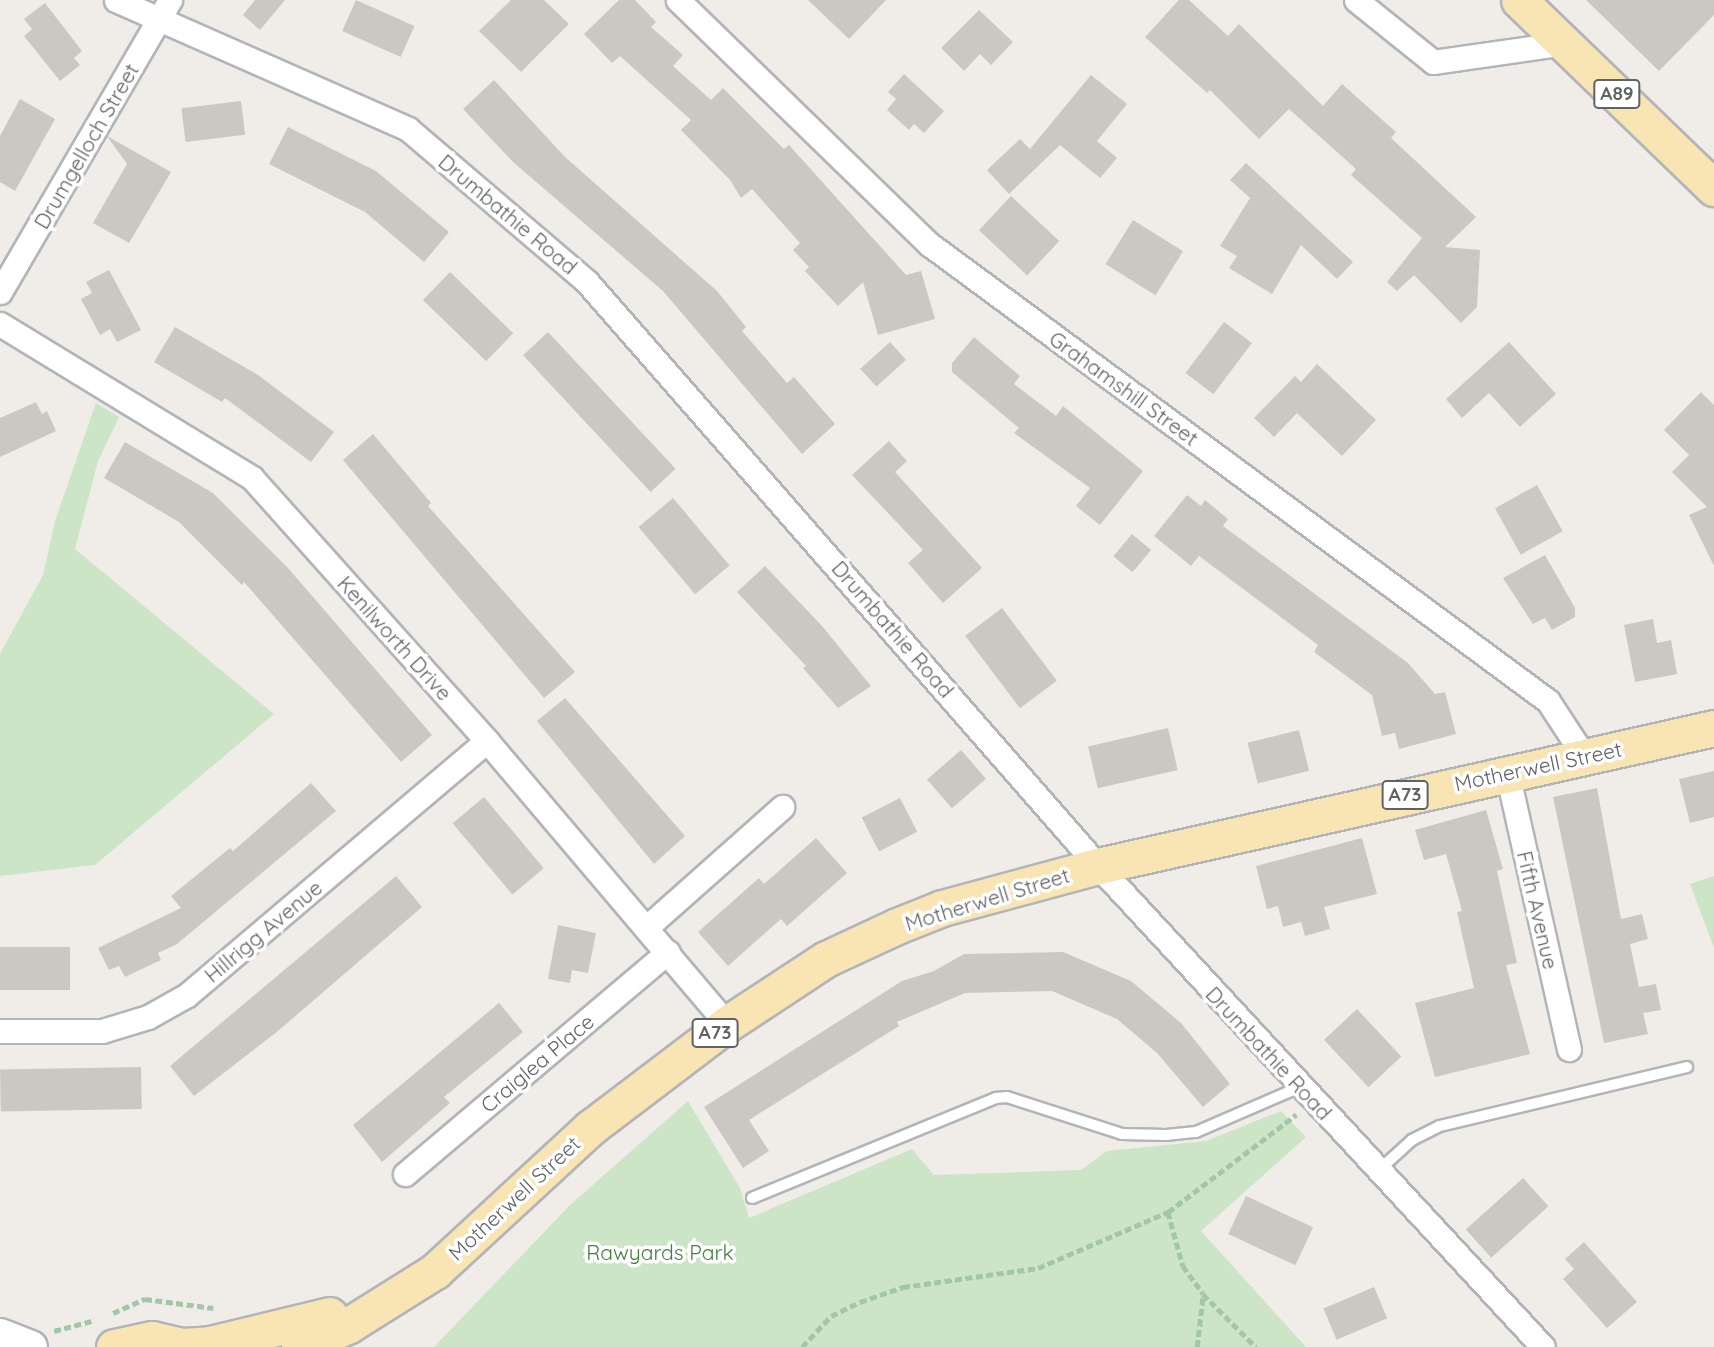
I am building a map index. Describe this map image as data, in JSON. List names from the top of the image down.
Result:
{
  "streets": {
    "main road": ["A89", "Motherwell Street", "A73"],
    "street": [
      "Drumgelloch Street",
      "Drumbathie Road",
      "Grahamshill Street",
      "Kenilworth Drive",
      "Fifth Avenue",
      "Hillrigg Avenue",
      "Craiglea Place"
    ]
  },
  "crossings": [
    ["Drumgelloch Street", "Drumbathie Road"],
    ["Drumbathie Road", "Motherwell Street"],
    ["Grahamshill Street", "Motherwell Street"],
    ["Kenilworth Drive", "Motherwell Street"],
    ["Kenilworth Drive", "Hillrigg Avenue"],
    ["Kenilworth Drive", "Craiglea Place"],
    ["Motherwell Street", "A73"],
    ["Motherwell Street", "Fifth Avenue"]
  ],
  "parks": ["Rawyards Park"]
}
